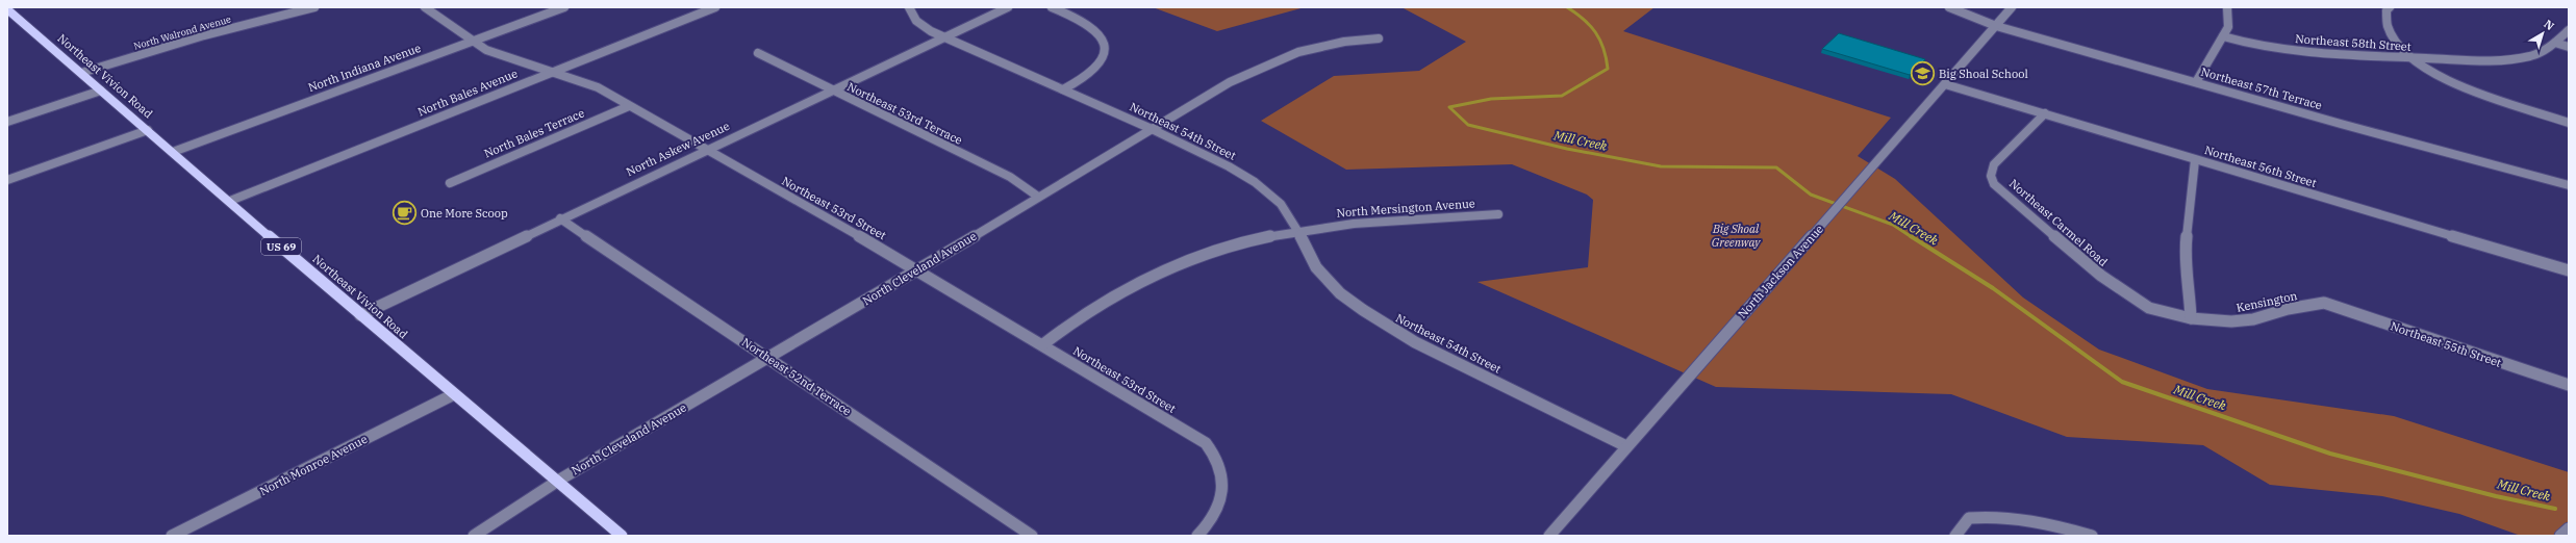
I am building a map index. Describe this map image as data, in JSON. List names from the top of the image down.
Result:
{
  "streets": {
    "main road": ["Northeast Vivion Road", "US 69"],
    "street": [
      "North Walrond Avenue",
      "Northeast 58th Street",
      "North Indiana Avenue",
      "Northeast 57th Terrace",
      "North Bales Avenue",
      "Northeast 53rd Terrace",
      "Northeast 54th Street",
      "North Bales Terrace",
      "North Askew Avenue",
      "Northeast 56th Street",
      "Northeast 53rd Street",
      "North Mersington Avenue",
      "Northeast Carmel Road",
      "North Cleveland Avenue",
      "North Jackson Avenue",
      "Kensington",
      "Northeast 55th Street",
      "Northeast 52nd Terrace",
      "North Monroe Avenue"
    ]
  },
  "crossings": [
    ["North Walrond Avenue", "Northeast Vivion Road"],
    ["North Indiana Avenue", "Northeast Vivion Road"],
    ["North Indiana Avenue", "Northeast 53rd Street"],
    ["Northeast Vivion Road", "North Bales Avenue"],
    ["Northeast Vivion Road", "North Askew Avenue"],
    ["Northeast Vivion Road", "North Cleveland Avenue"],
    ["Northeast Vivion Road", "North Monroe Avenue"],
    ["Northeast 57th Terrace", "North Jackson Avenue"],
    ["North Bales Avenue", "Northeast 53rd Street"],
    ["Northeast 53rd Terrace", "North Askew Avenue"],
    ["Northeast 53rd Terrace", "North Cleveland Avenue"],
    ["Northeast 54th Street", "North Askew Avenue"],
    ["Northeast 54th Street", "North Mersington Avenue"],
    ["Northeast 54th Street", "North Cleveland Avenue"],
    ["Northeast 54th Street", "North Jackson Avenue"],
    ["North Bales Terrace", "Northeast 53rd Street"],
    ["North Askew Avenue", "Northeast 53rd Street"],
    ["North Askew Avenue", "Northeast 52nd Terrace"],
    ["Northeast 56th Street", "Northeast Carmel Road"],
    ["Northeast 56th Street", "North Jackson Avenue"],
    ["Northeast 53rd Street", "North Mersington Avenue"],
    ["Northeast 53rd Street", "North Cleveland Avenue"],
    ["Northeast Carmel Road", "Kensington"],
    ["North Cleveland Avenue", "Northeast 52nd Terrace"],
    ["Kensington", "Northeast 55th Street"]
  ],
  "water": ["Mill Creek"],
  "parks": ["Big Shoal Greenway"],
  "places": {
    "school or university": ["Big Shoal School"],
    "cafe": ["One More Scoop"]
  },
  "north": "top right"
}
